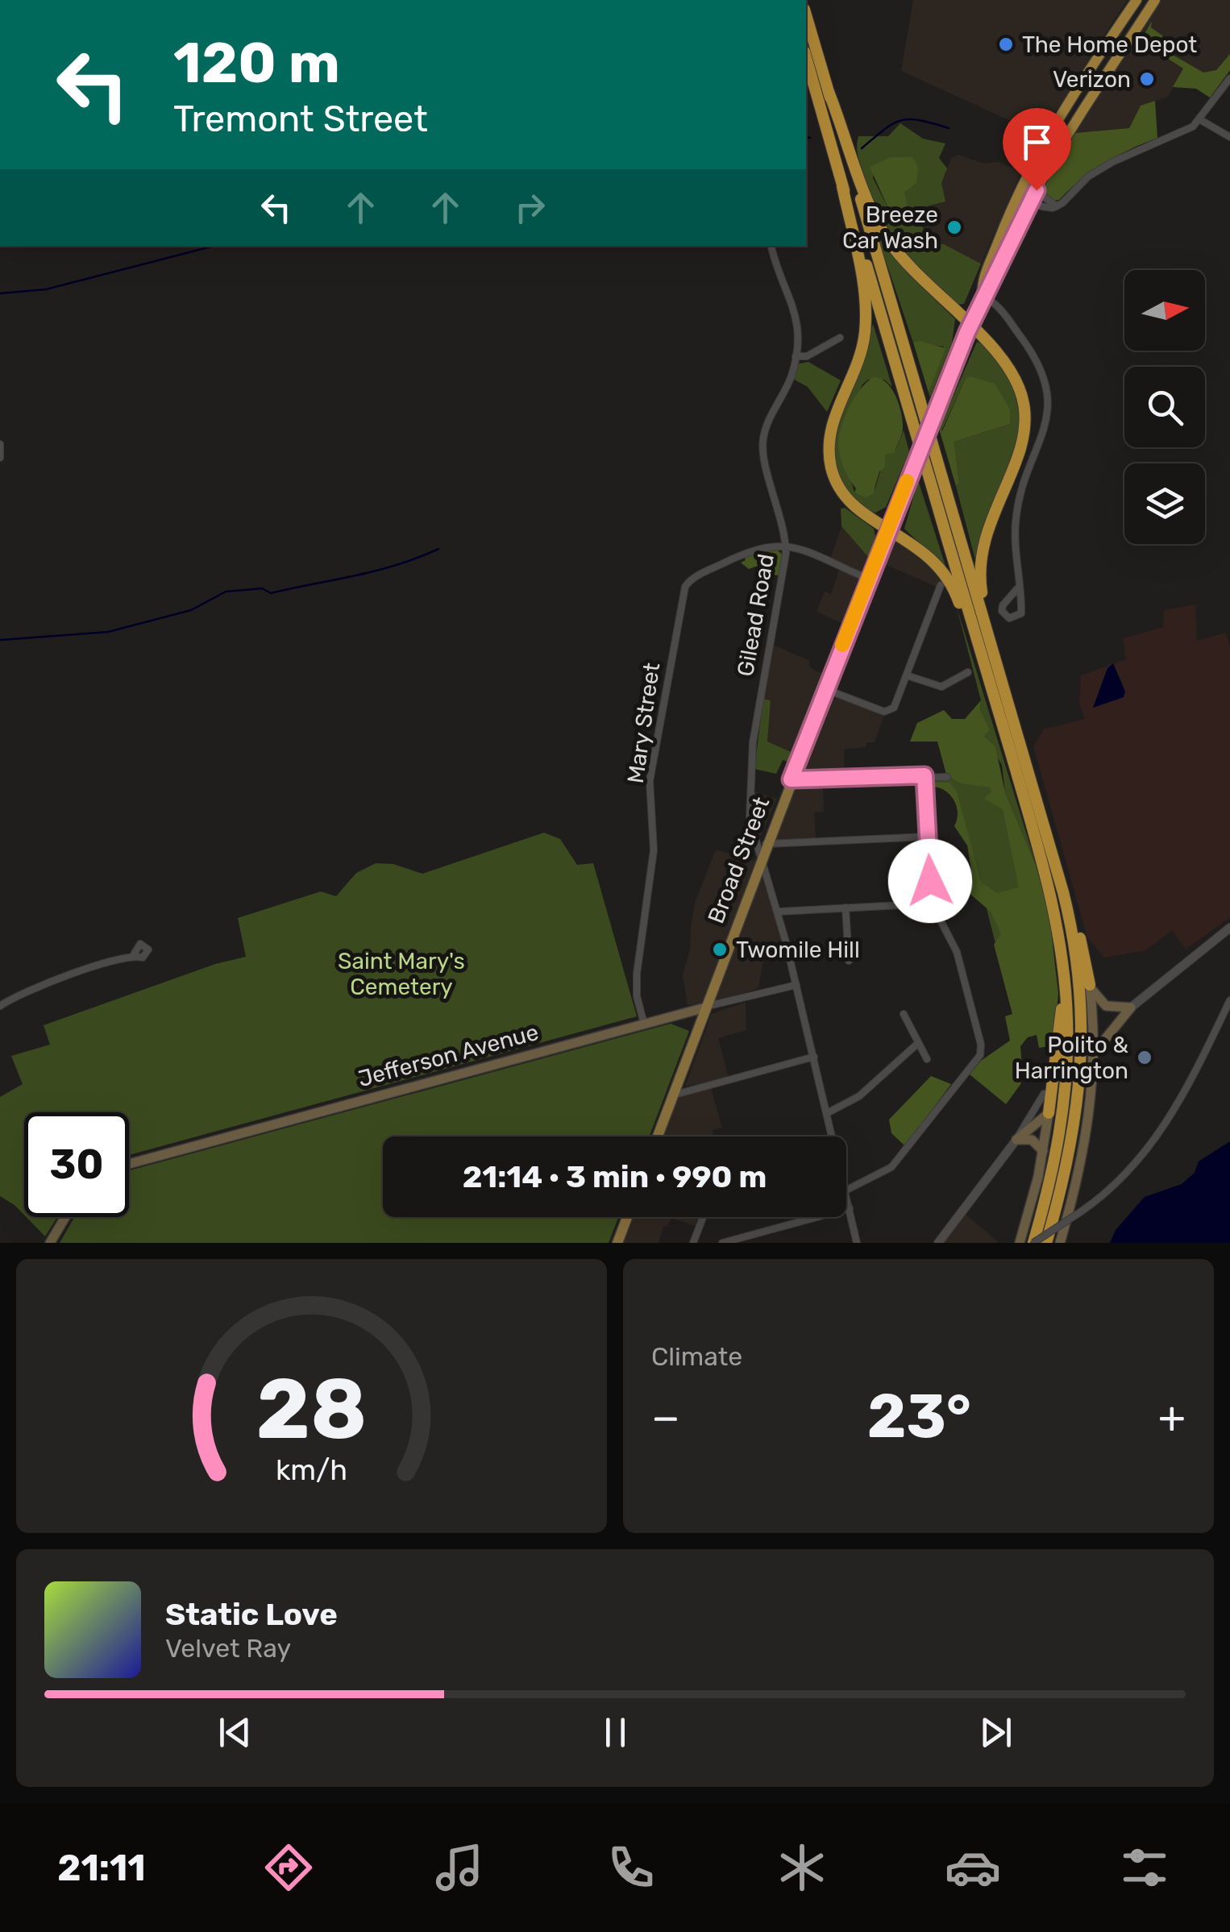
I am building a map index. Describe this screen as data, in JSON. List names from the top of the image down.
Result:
{
  "streets": {
    "highway": ["Broad Street"],
    "main road": ["Jefferson Avenue"],
    "street": ["Gilead Road", "Mary Street"]
  },
  "crossings": [
    ["Gilead Road", "Mary Street"],
    ["Gilead Road", "Broad Street"],
    ["Gilead Road", "Jefferson Avenue"],
    ["Mary Street", "Jefferson Avenue"],
    ["Broad Street", "Jefferson Avenue"]
  ],
  "parks": ["Saint Mary's Cemetery"],
  "places": [
    "The Home Depot",
    "Verizon",
    "Breeze Car Wash",
    "Twomile Hill",
    "Polito & Harrington"
  ],
  "north": "right",
  "page": {
    "turn": ["120 m", "Tremont Street"],
    "limit": "30",
    "trip": "21:14 · 3 min · 990 m",
    "tile": "Climate",
    "heat": ["−", "23°", "+"],
    "song": ["Static Love", "Velvet Ray"],
    "tabs": "21:11",
    "gauge": ["28", "km/h"]
  }
}
